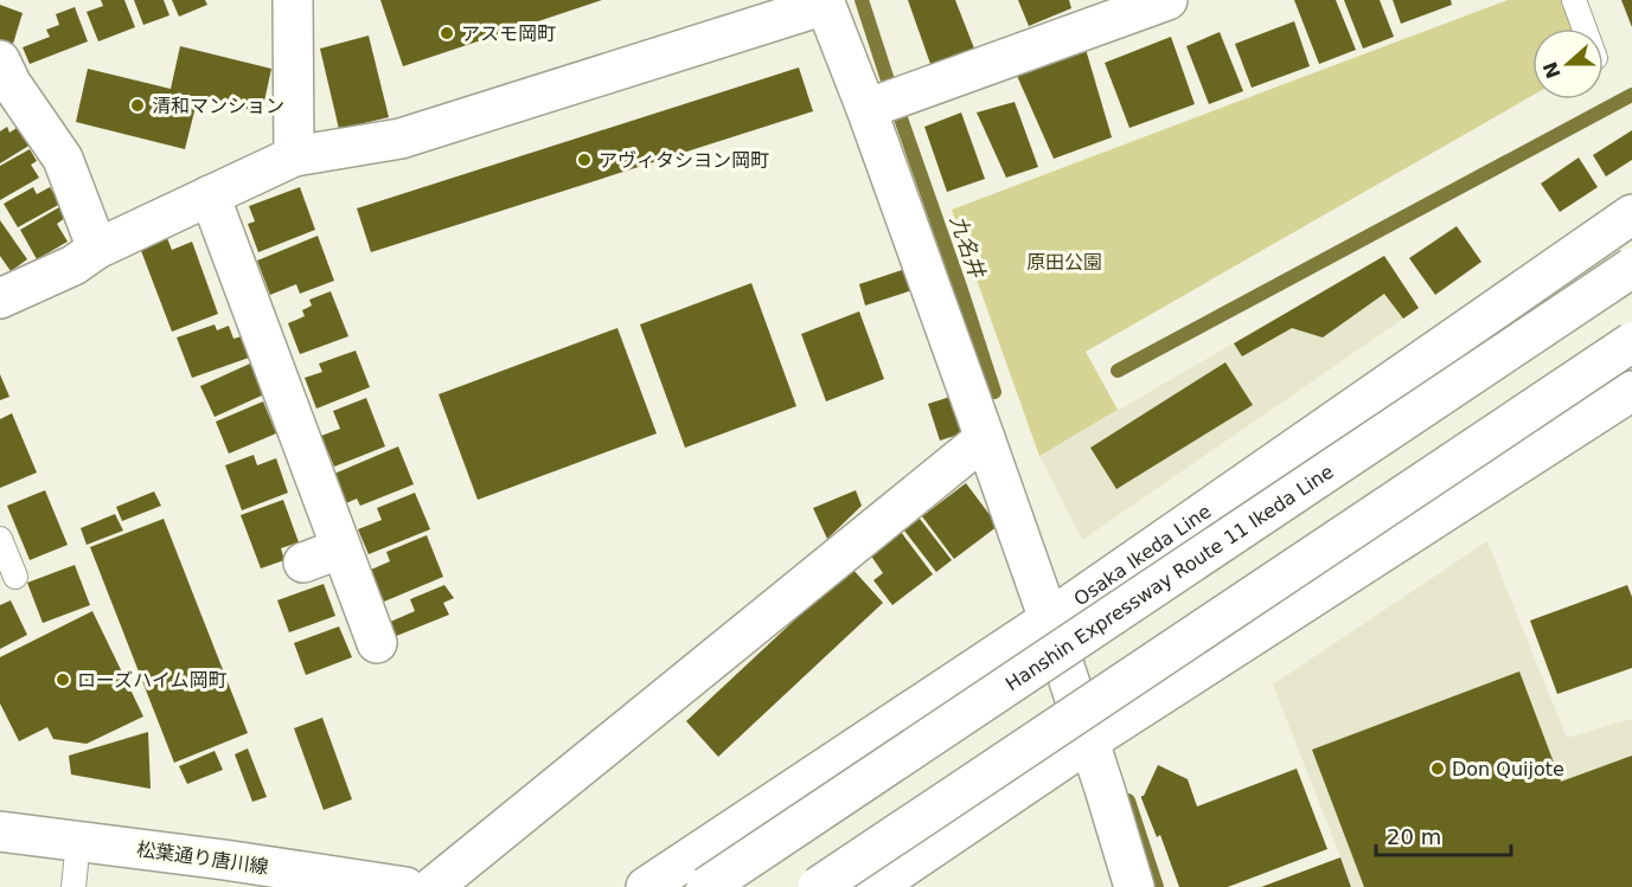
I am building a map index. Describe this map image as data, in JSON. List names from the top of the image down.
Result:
{
  "streets": {
    "main road": ["Osaka Ikeda Line", "Hanshin Expressway Route 11 Ikeda Line", "松葉通り唐川線"]
  },
  "water": ["九名井"],
  "parks": ["原田公園"],
  "places": [
    "アスモ岡町",
    "清和マンション",
    "アヴィタシヨン岡町",
    "ローズハイム岡町",
    "Don Quijote"
  ],
  "scale_bar": "20 m",
  "north": "left"
}
